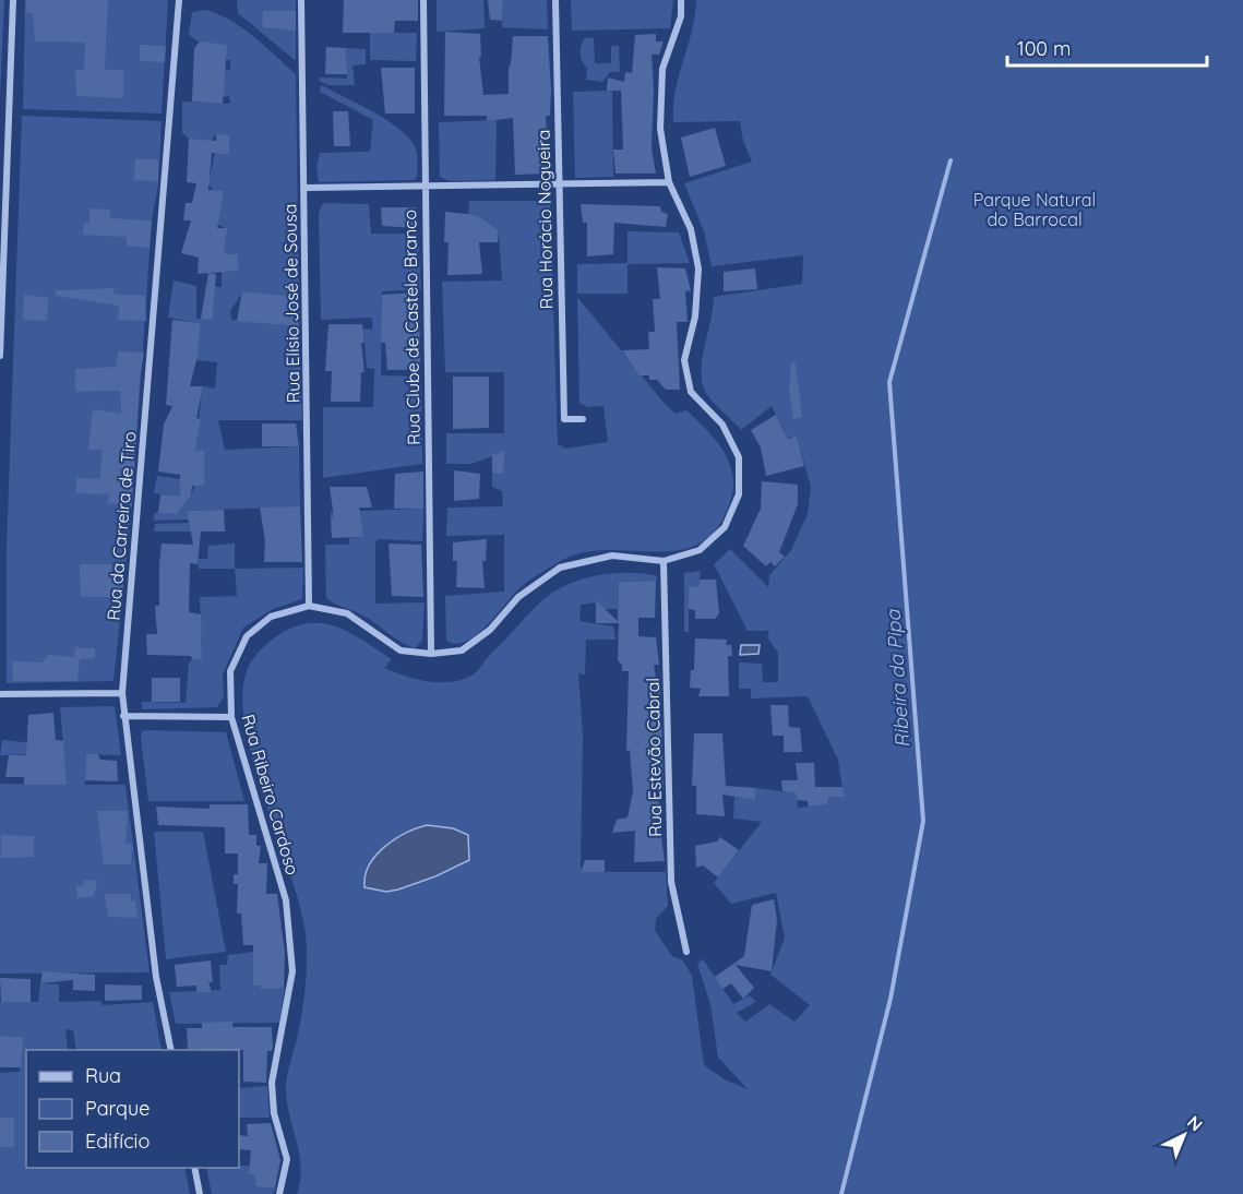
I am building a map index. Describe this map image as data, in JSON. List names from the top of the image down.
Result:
{
  "streets": {
    "street": [
      "Rua Horácio Nogueira",
      "Rua Elísio José de Sousa",
      "Rua Clube de Castelo Branco",
      "Rua da Carreira de Tiro",
      "Rua Estevão Cabral",
      "Rua Ribeiro Cardoso"
    ]
  },
  "crossings": [
    ["Rua Elísio José de Sousa", "Rua Ribeiro Cardoso"],
    ["Rua Clube de Castelo Branco", "Rua Ribeiro Cardoso"],
    ["Rua Estevão Cabral", "Rua Ribeiro Cardoso"]
  ],
  "water": ["Ribeira da Pipa"],
  "parks": ["Parque Natural do Barrocal"],
  "legend": ["Rua", "Parque", "Edifício"],
  "scale_bar": "100 m",
  "north": "top right"
}
